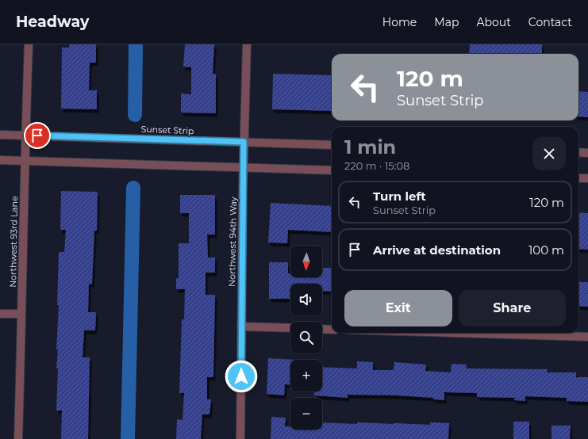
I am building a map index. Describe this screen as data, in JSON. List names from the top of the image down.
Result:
{
  "streets": {
    "street": ["Sunset Strip", "Northwest 93rd Lane", "Northwest 94th Way"]
  },
  "crossings": [
    ["Sunset Strip", "Northwest 93rd Lane"],
    ["Sunset Strip", "Northwest 94th Way"]
  ],
  "north": "bottom",
  "page": {
    "header": "Headway",
    "nav": [
      "Home",
      "Map",
      "About",
      "Contact"
    ],
    "turn": ["120 m", "Sunset Strip"],
    "heading": ["1 min", "220 m · 15:08"],
    "list": [
      {
        "name": "Turn left",
        "note": "Sunset Strip",
        "value": "120 m"
      },
      {
        "name": "Arrive at destination",
        "value": "100 m"
      }
    ],
    "map_buttons": ["+", "−"],
    "buttons": ["Exit", "Share"]
  }
}
